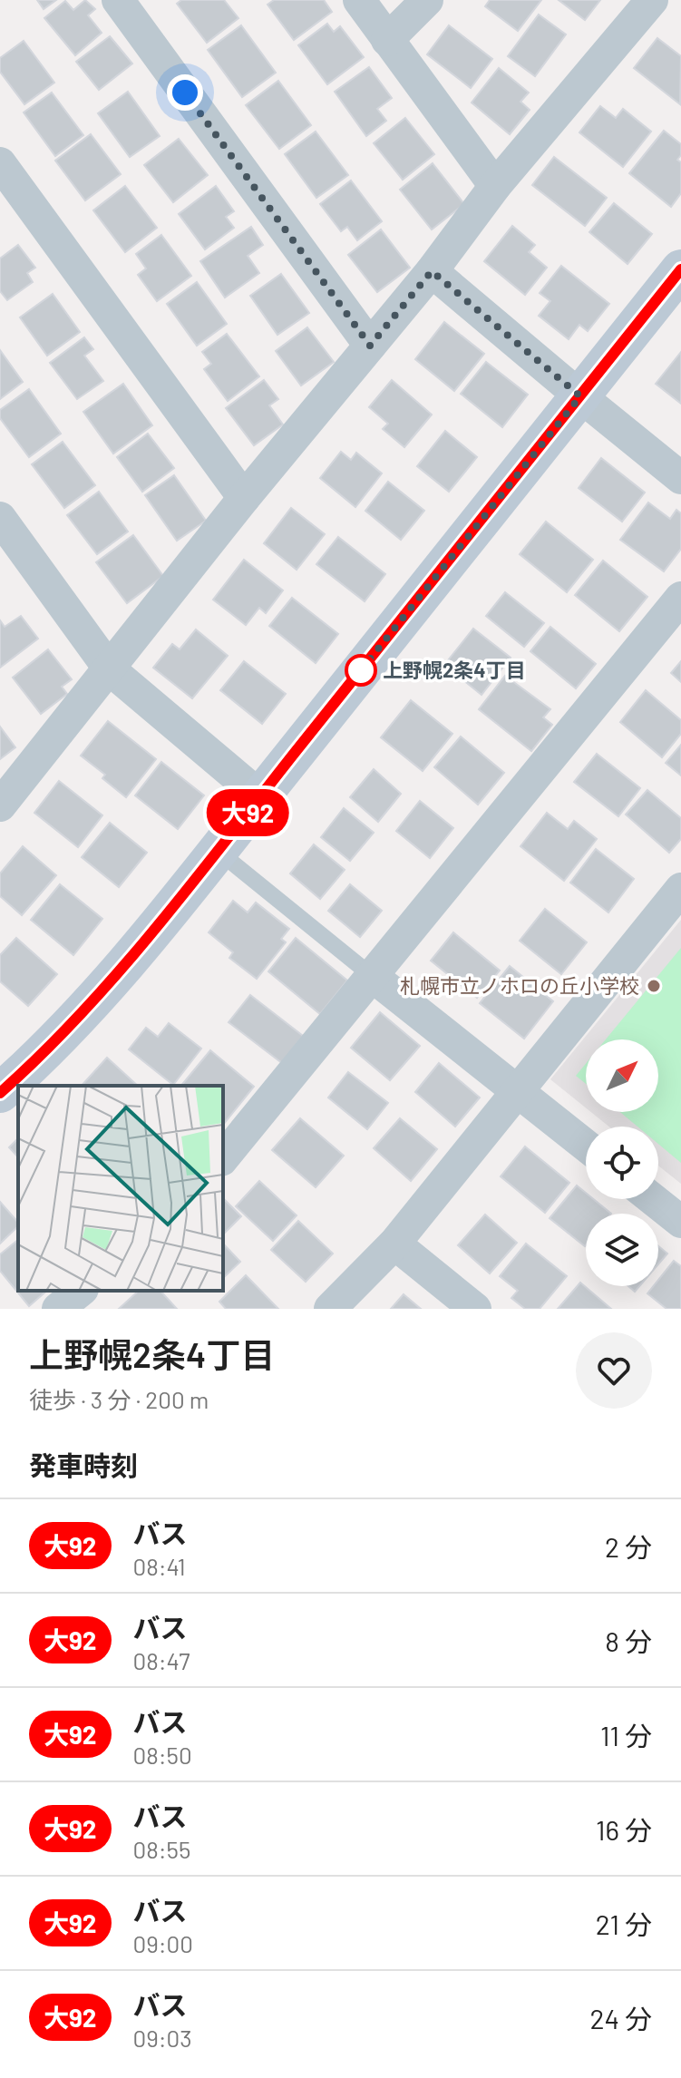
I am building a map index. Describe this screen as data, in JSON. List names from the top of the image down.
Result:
{
  "places": ["上野幌2条4丁目", "札幌市立ノホロの丘小学校"],
  "lines": ["bus line 大92"],
  "north": "top right",
  "page": {
    "on_map": "大92",
    "heading": [
      ["上野幌2条4丁目", "徒歩 · 3 分 · 200 m"],
      "発車時刻"
    ],
    "list": [
      {
        "mark": "大92",
        "name": "バス",
        "note": "08:41",
        "value": "2 分"
      },
      {
        "mark": "大92",
        "name": "バス",
        "note": "08:47",
        "value": "8 分"
      },
      {
        "mark": "大92",
        "name": "バス",
        "note": "08:50",
        "value": "11 分"
      },
      {
        "mark": "大92",
        "name": "バス",
        "note": "08:55",
        "value": "16 分"
      },
      {
        "mark": "大92",
        "name": "バス",
        "note": "09:00",
        "value": "21 分"
      },
      {
        "mark": "大92",
        "name": "バス",
        "note": "09:03",
        "value": "24 分"
      }
    ]
  }
}
